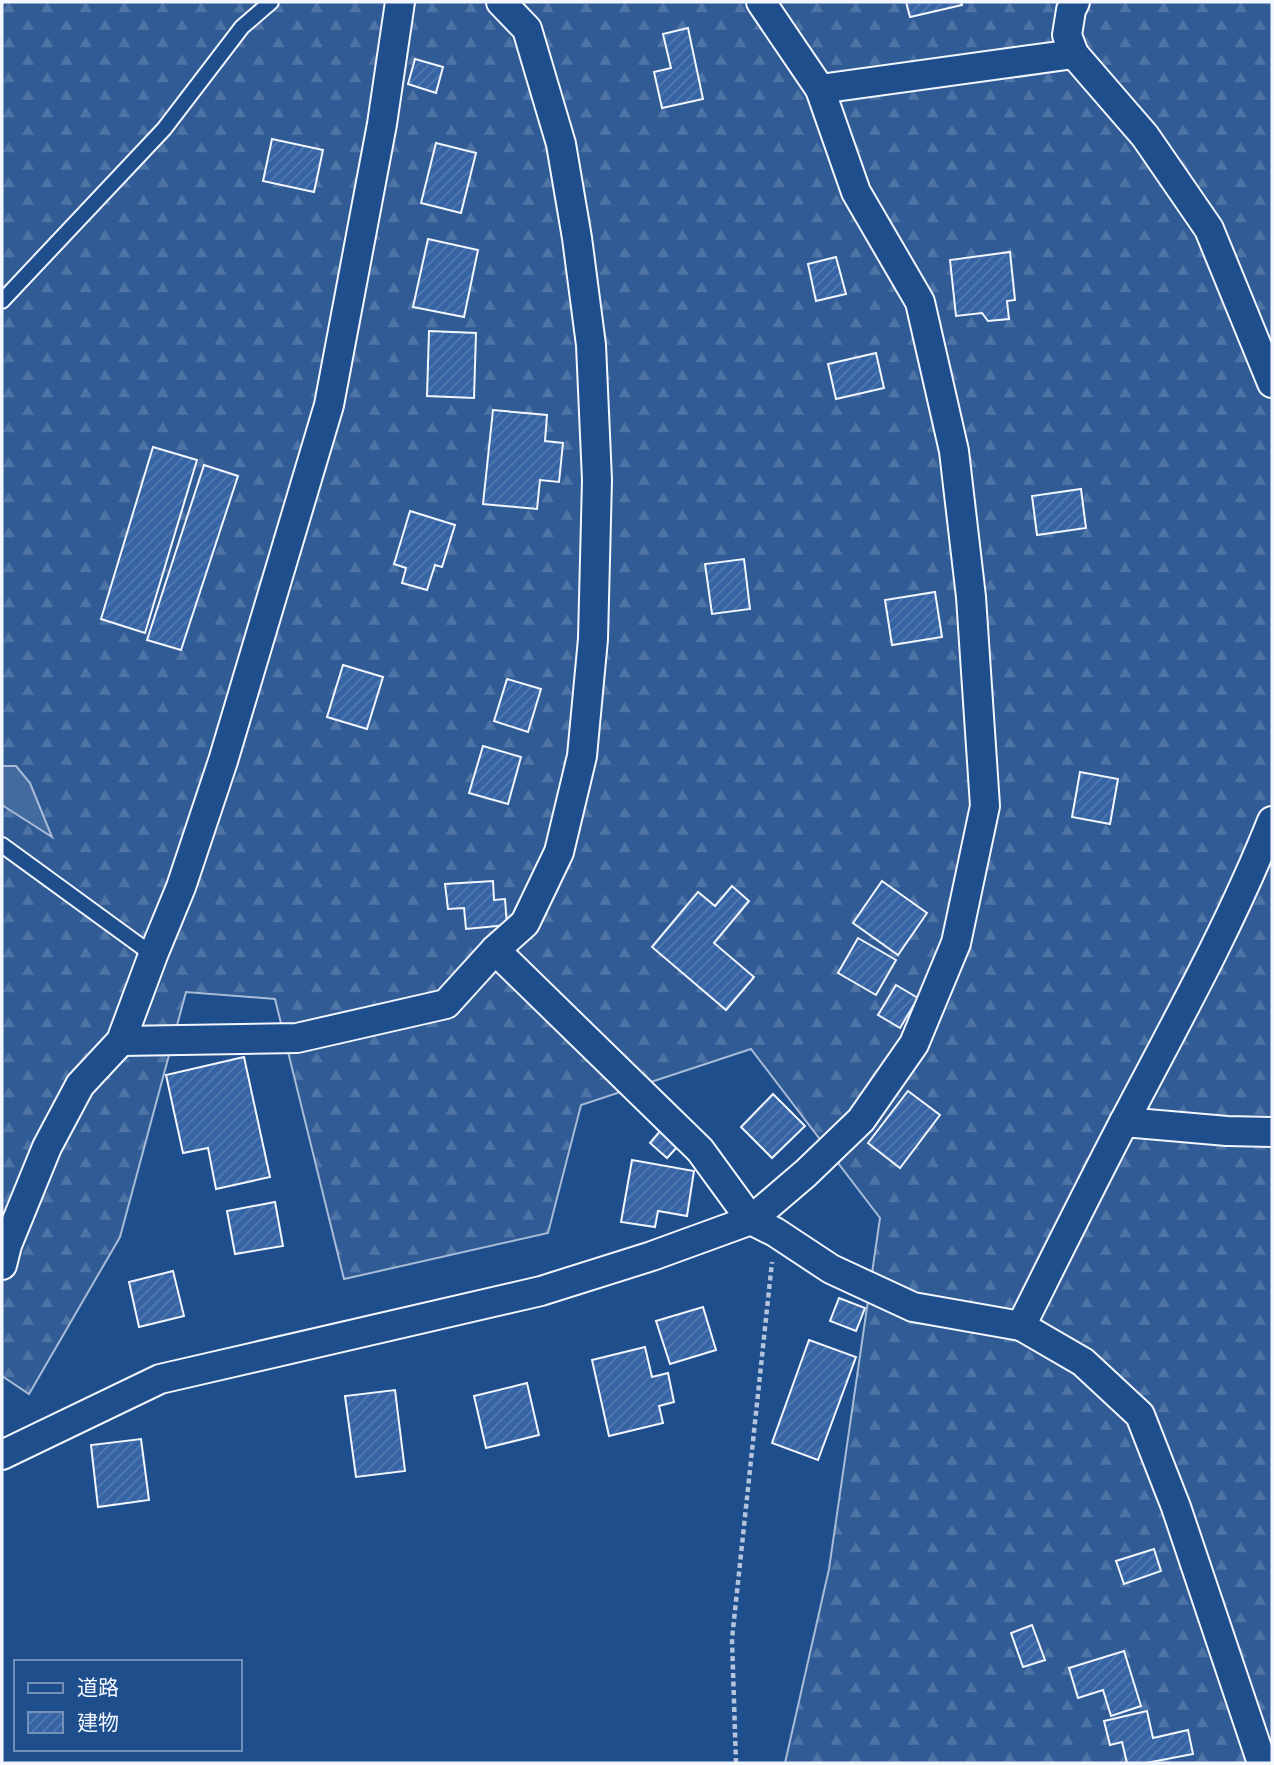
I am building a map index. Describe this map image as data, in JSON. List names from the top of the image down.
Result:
{
  "legend": ["道路", "建物"]
}
